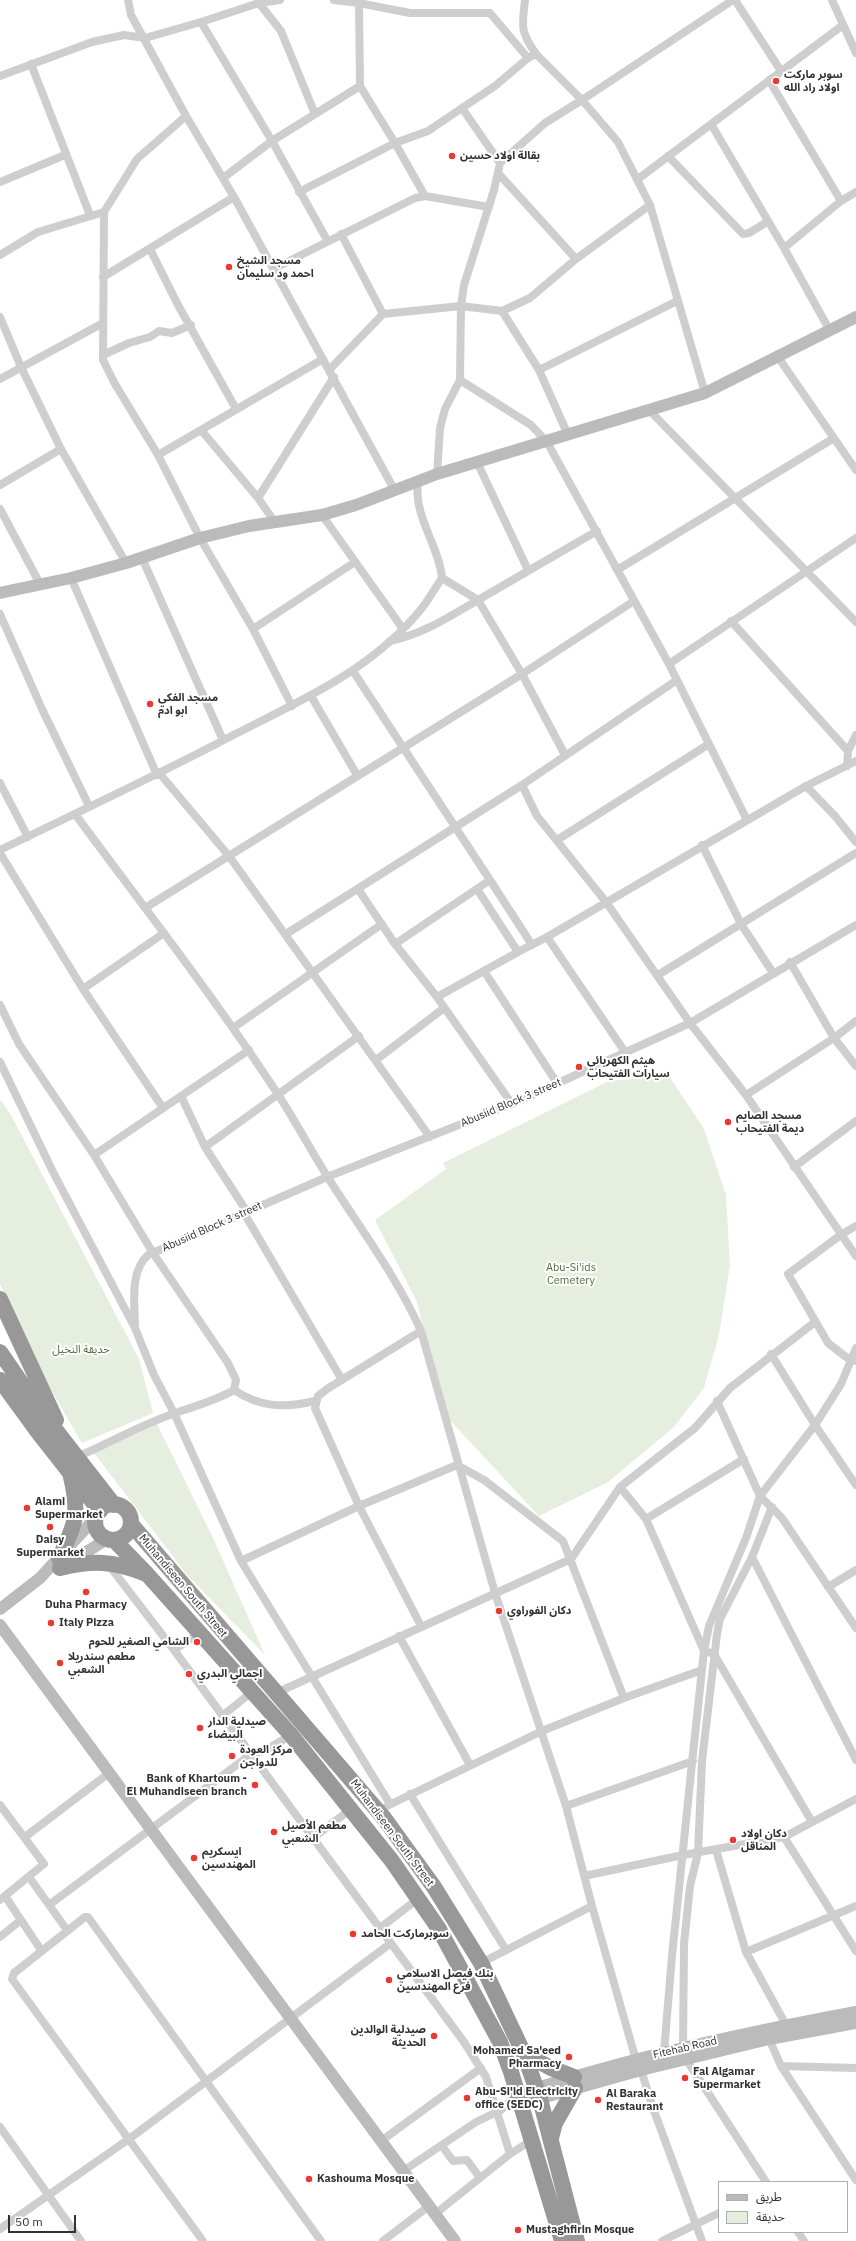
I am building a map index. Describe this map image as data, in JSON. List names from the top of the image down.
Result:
{
  "streets": {
    "highway": ["Muhandiseen South Street"],
    "street": ["Abusiid Block 3 street", "Fitehab Road"]
  },
  "crossings": [
    ["Muhandiseen South Street", "Fitehab Road"]
  ],
  "parks": ["Abu-Si'ids Cemetery", "حديقة النخيل"],
  "places": [
    "سوبر ماركت اولاد راد الله",
    "بقالة اولاد حسين",
    "مسجد الشيخ احمد ود سليمان",
    "مسجد الفكي ابو ادم",
    "هيثم الكهربائي سيارات الفتيحاب",
    "مسجد الصايم ديمة الفتيحاب",
    "Alami Supermarket",
    "Daisy Supermarket",
    "Duha Pharmacy",
    "دكان الفوراوي",
    "Italy Pizza",
    "الشامي الصغير للحوم",
    "مطعم سندريلا الشعبي",
    "اجمالي البدري",
    "صيدلية الدار البيضاء",
    "مركز العودة للدواجن",
    "Bank of Khartoum - El Muhandiseen branch",
    "مطعم الأصيل الشعبي",
    "دكان اولاد المناقل",
    "ايسكريم المهندسين",
    "سوبرماركت الحامد",
    "بنك فيصل الاسلامي فرع المهندسين",
    "صيدلية الوالدين الحديثة",
    "Mohamed Sa'eed Pharmacy",
    "Fal Algamar Supermarket",
    "Abu-Si'id Electricity office (SEDC)",
    "Al Baraka Restaurant",
    "Kashouma Mosque",
    "Mustaghfirin Mosque"
  ],
  "legend": ["طريق", "حديقة"],
  "scale_bar": "50 m"
}
